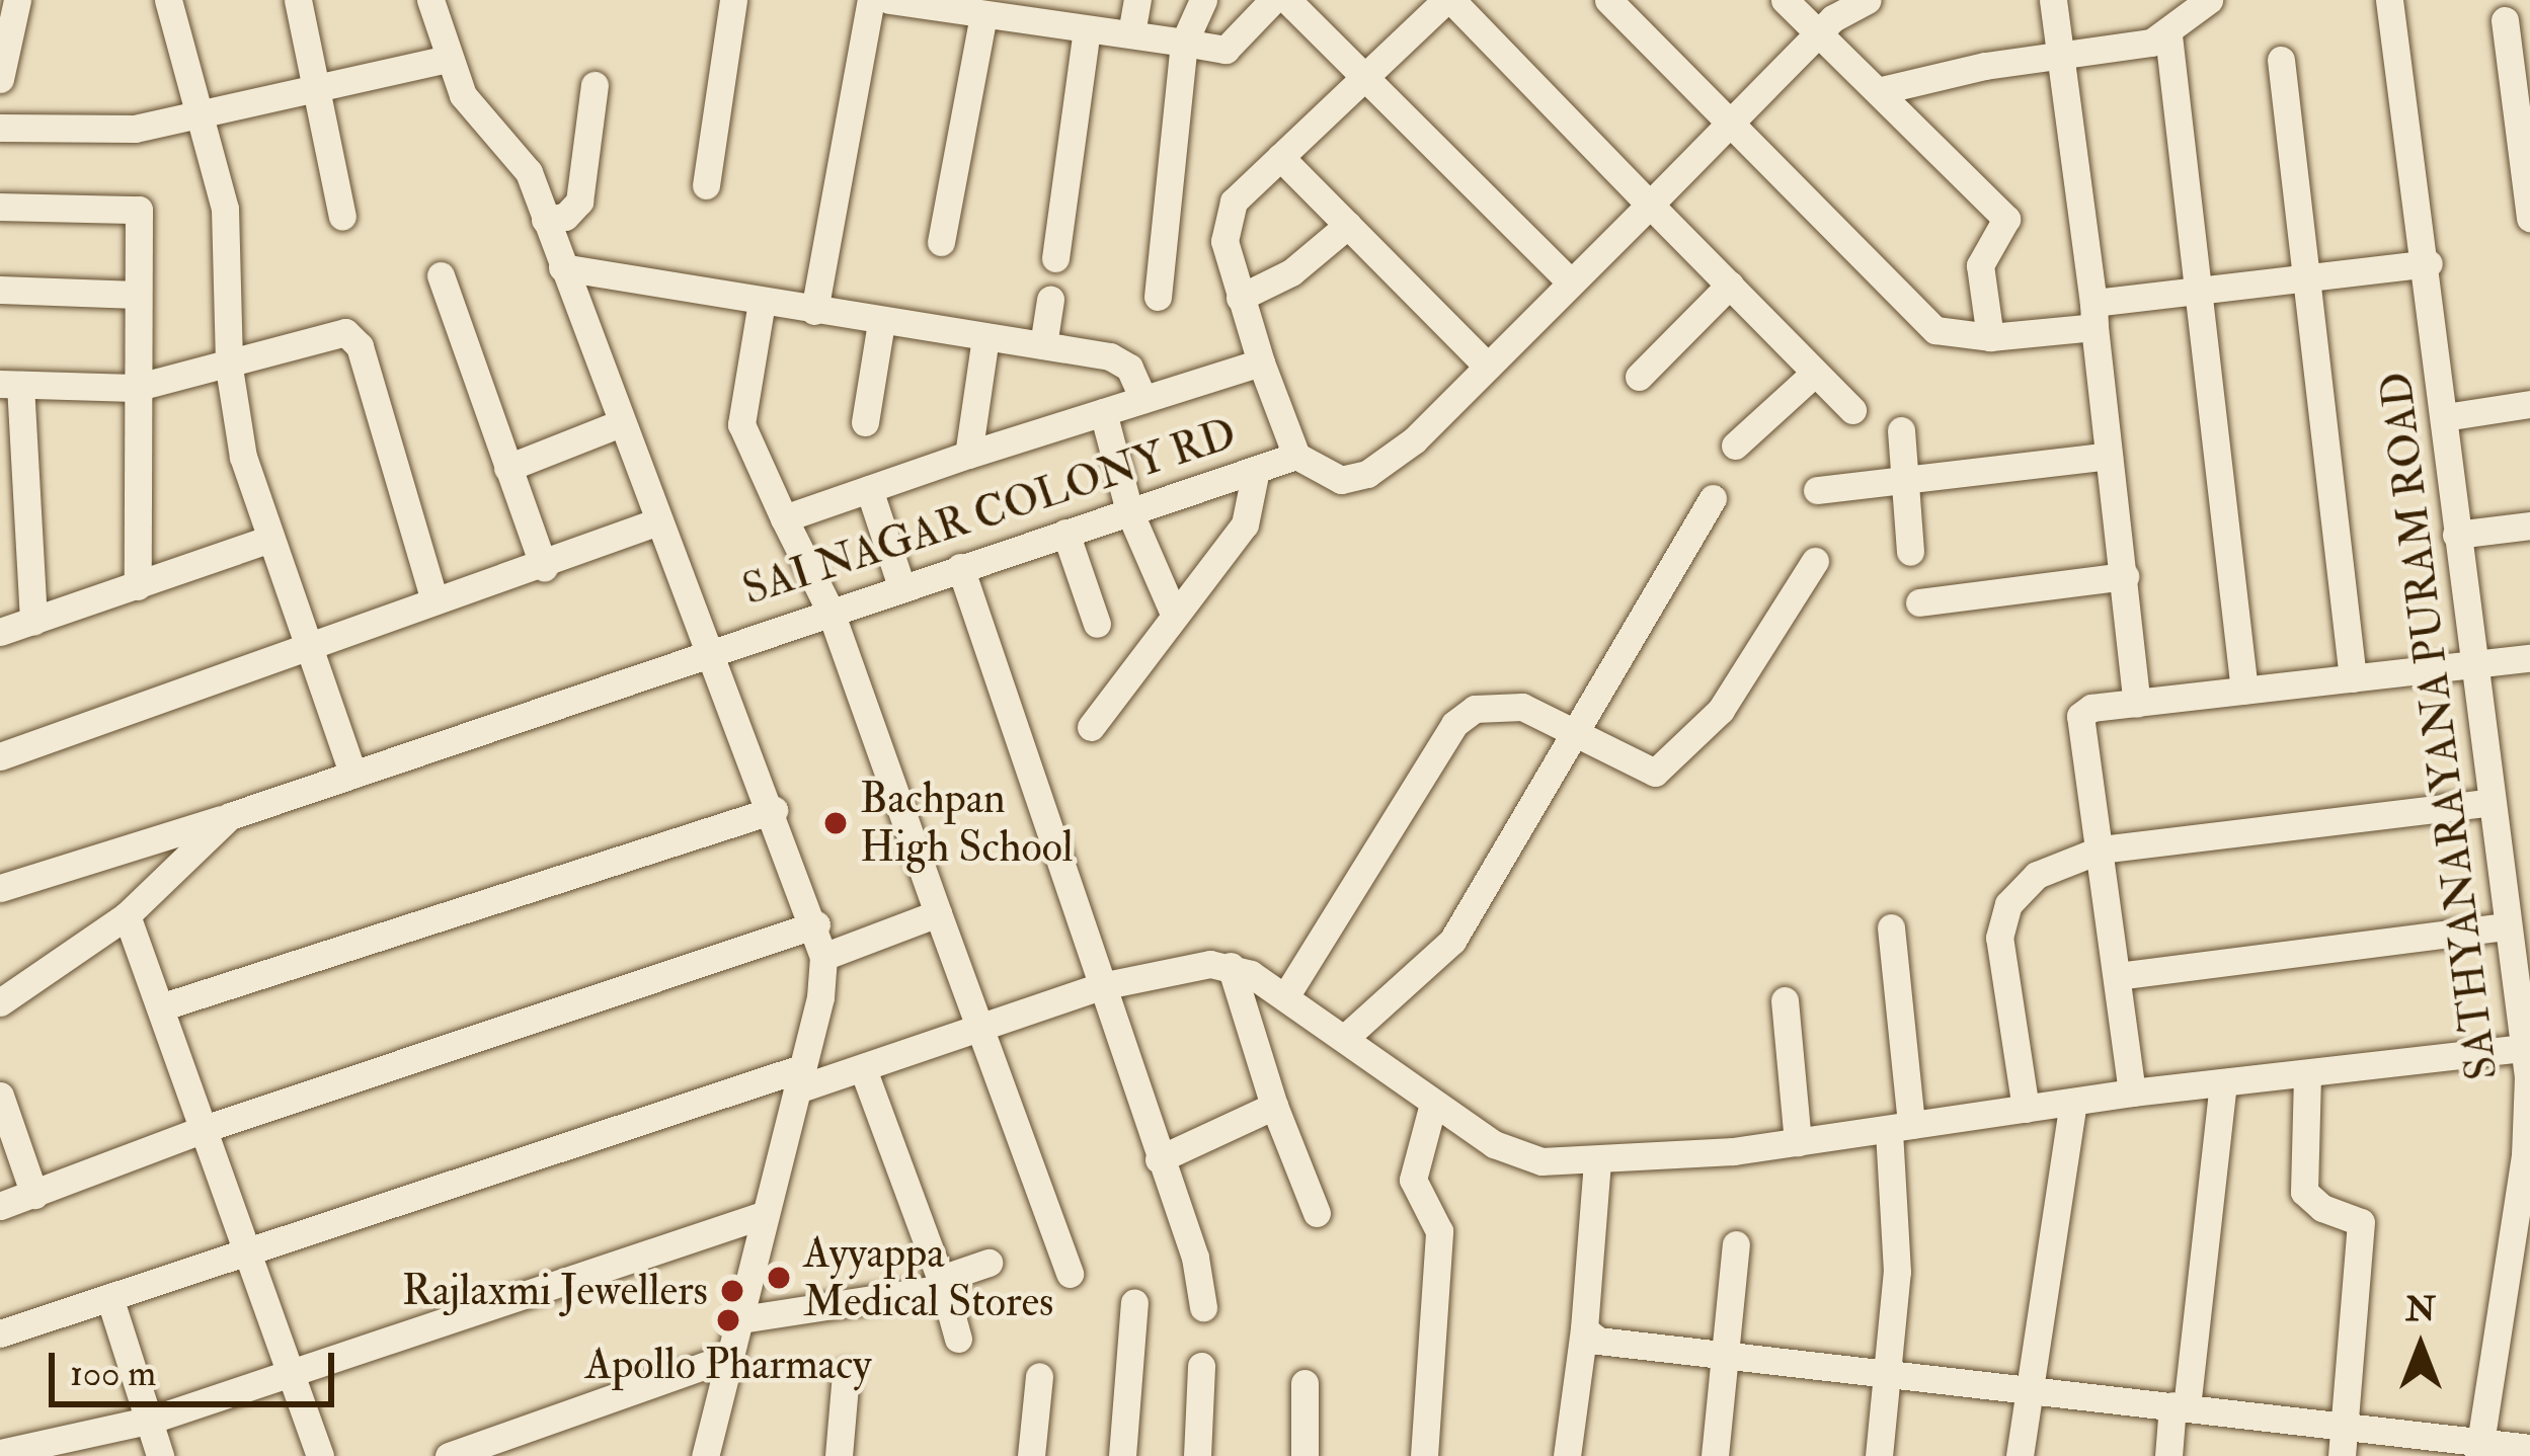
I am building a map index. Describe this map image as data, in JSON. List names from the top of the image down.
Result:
{
  "streets": {
    "street": ["SAI NAGAR COLONY RD", "SATHYANARAYANA PURAM ROAD"]
  },
  "places": [
    "Bachpan High School",
    "Ayyappa Medical Stores",
    "Rajlaxmi Jewellers",
    "Apollo Pharmacy"
  ],
  "scale_bar": "100 m",
  "north": "top"
}
